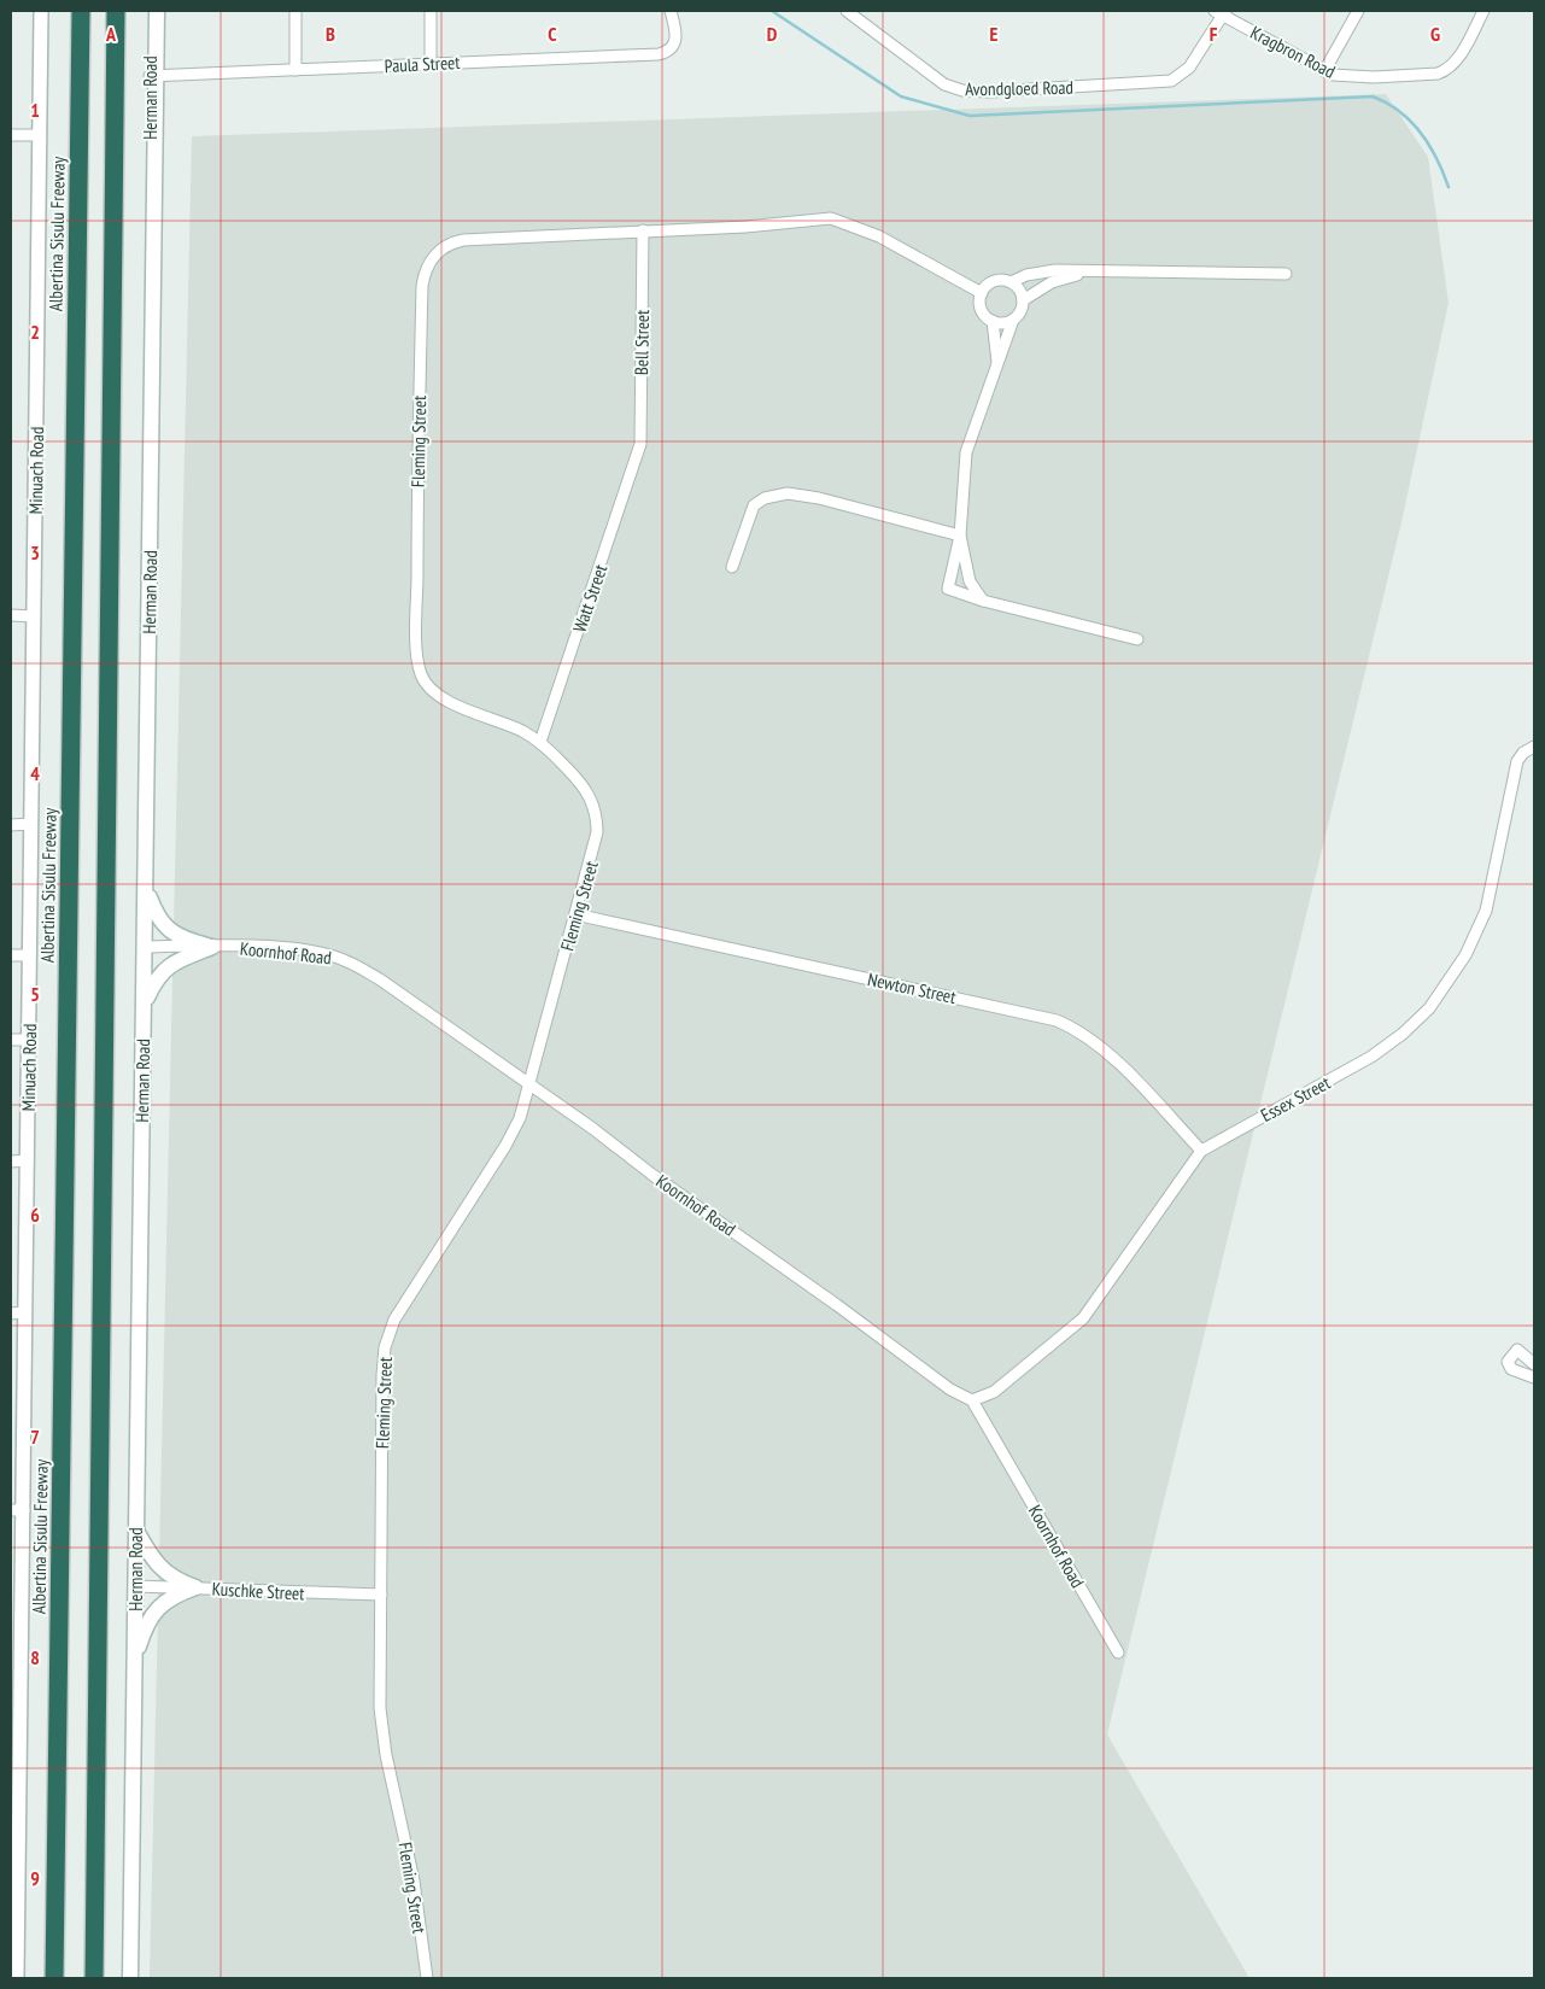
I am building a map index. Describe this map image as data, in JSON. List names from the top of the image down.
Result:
{
  "streets": {
    "highway": ["Albertina Sisulu Freeway"],
    "main road": ["Herman Road"],
    "street": [
      "Kragbron Road",
      "Paula Street",
      "Avondgloed Road",
      "Bell Street",
      "Fleming Street",
      "Minuach Road",
      "Watt Street",
      "Koornhof Road",
      "Newton Street",
      "Essex Street",
      "Kuschke Street"
    ]
  },
  "crossings": [
    ["Kragbron Road", "Avondgloed Road"],
    ["Paula Street", "Herman Road"],
    ["Herman Road", "Koornhof Road"],
    ["Herman Road", "Kuschke Street"],
    ["Bell Street", "Fleming Street"],
    ["Bell Street", "Watt Street"],
    ["Fleming Street", "Watt Street"],
    ["Fleming Street", "Koornhof Road"],
    ["Fleming Street", "Newton Street"],
    ["Fleming Street", "Kuschke Street"],
    ["Koornhof Road", "Essex Street"],
    ["Newton Street", "Essex Street"]
  ],
  "grid": {
    "columns": [
      "A",
      "B",
      "C",
      "D",
      "E",
      "F",
      "G"
    ],
    "rows": [
      "1",
      "2",
      "3",
      "4",
      "5",
      "6",
      "7",
      "8",
      "9"
    ]
  }
}
